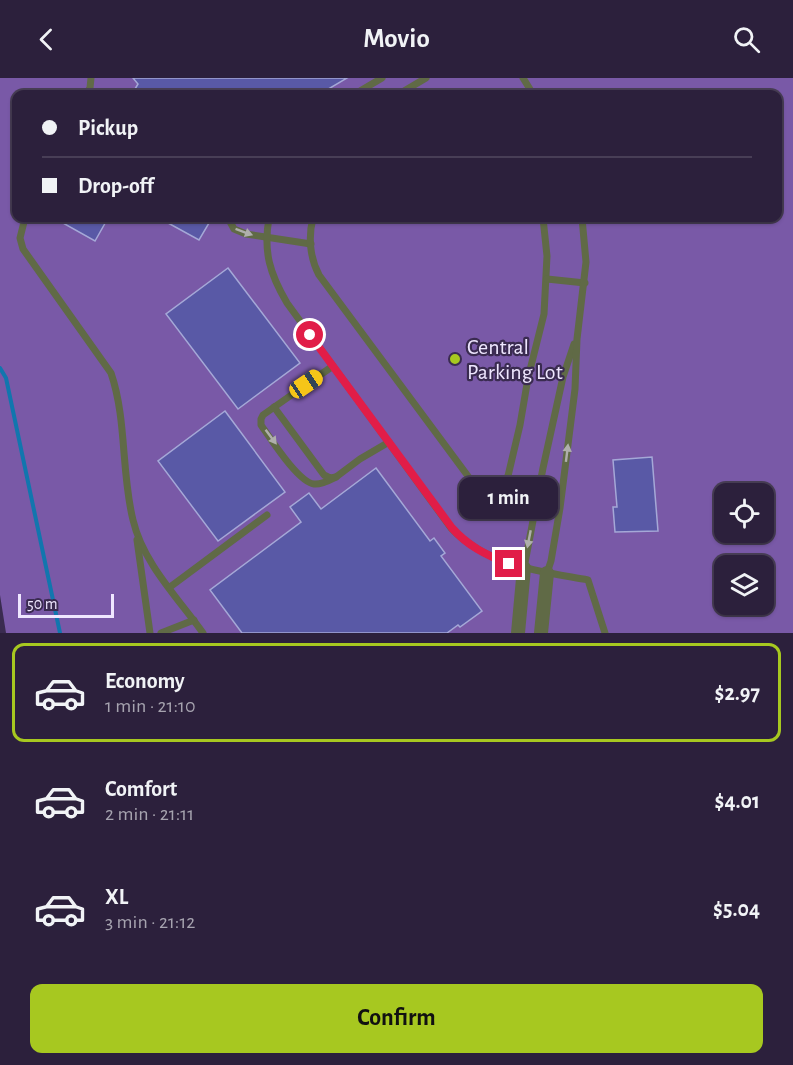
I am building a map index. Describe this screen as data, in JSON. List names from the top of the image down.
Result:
{
  "places": ["Central Parking Lot"],
  "scale_bar": "50 m",
  "page": {
    "header": "Movio",
    "banner": ["Pickup", "Drop-off"],
    "bubble": "1 min",
    "scale": "50 m",
    "list": [
      {
        "name": "Economy",
        "note": "1 min · 21:10",
        "value": "$2.97"
      },
      {
        "name": "Comfort",
        "note": "2 min · 21:11",
        "value": "$4.01"
      },
      {
        "name": "XL",
        "note": "3 min · 21:12",
        "value": "$5.04"
      }
    ],
    "buttons": "Confirm"
  }
}
